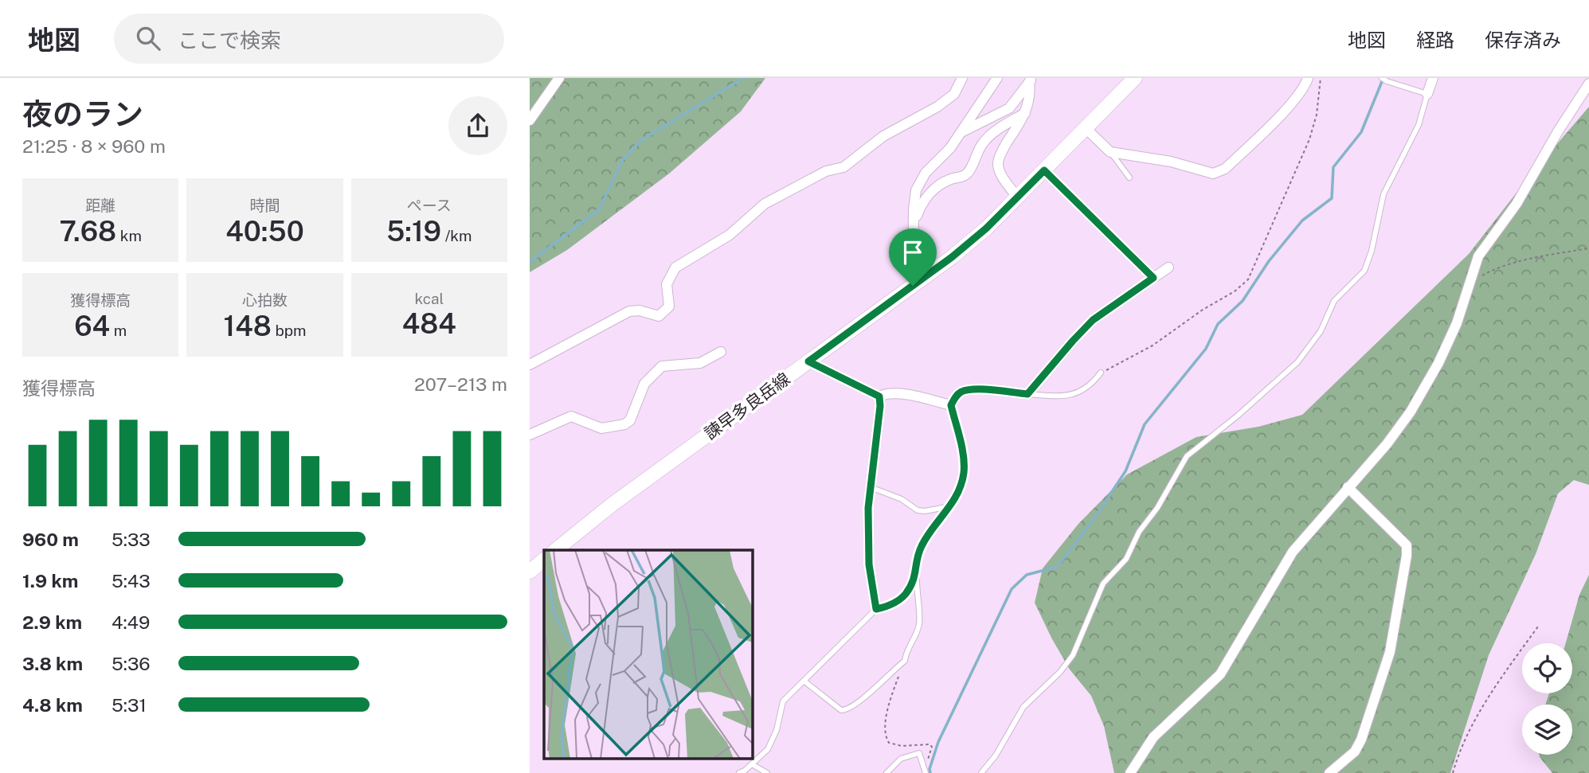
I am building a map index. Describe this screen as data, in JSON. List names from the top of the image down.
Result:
{
  "streets": {
    "main road": ["諫早多良岳線"]
  },
  "page": {
    "header": "地図",
    "search": "ここで検索",
    "nav": ["地図", "経路", "保存済み"],
    "heading": ["夜のラン", "21:25 · 8 × 960 m"],
    "stats": [
      ["距離", "7.68 km"],
      ["時間", "40:50"],
      ["ペース", "5:19 /km"],
      ["獲得標高", "64 m"],
      ["心拍数", "148 bpm"],
      ["kcal", "484"]
    ],
    "chart": ["獲得標高", "207–213 m"],
    "list": [
      {
        "name": "960 m",
        "note": "5:33"
      },
      {
        "name": "1.9 km",
        "note": "5:43"
      },
      {
        "name": "2.9 km",
        "note": "4:49"
      },
      {
        "name": "3.8 km",
        "note": "5:36"
      },
      {
        "name": "4.8 km",
        "note": "5:31"
      }
    ]
  }
}
